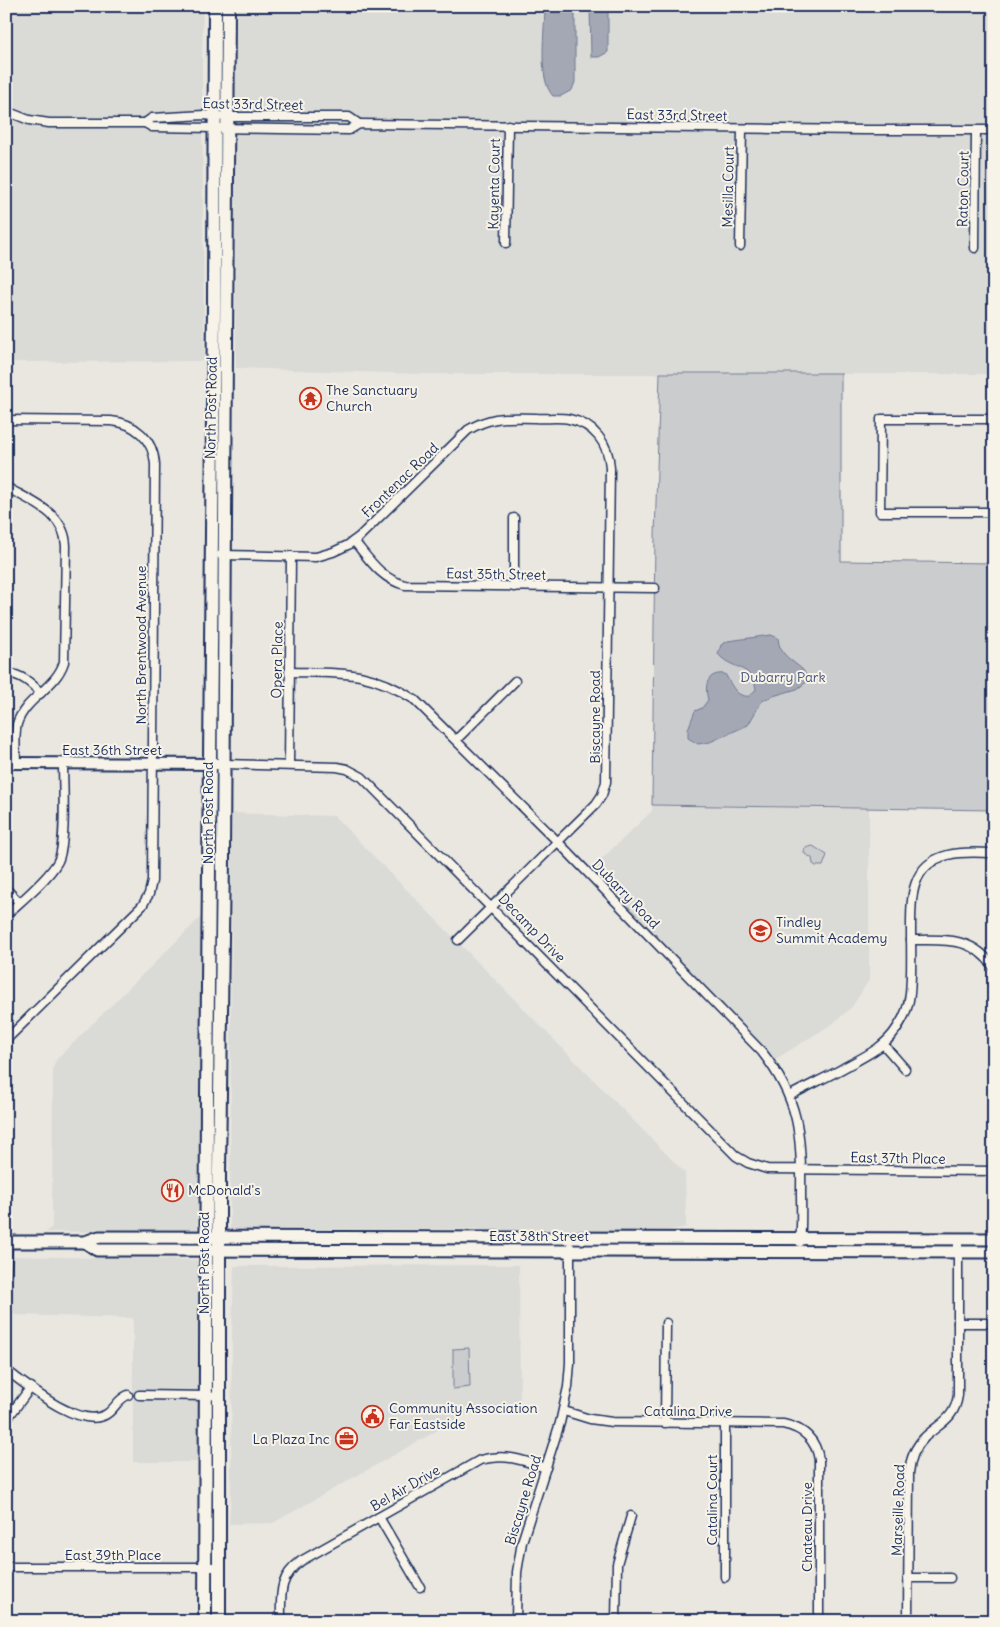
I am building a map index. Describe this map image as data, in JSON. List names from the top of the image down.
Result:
{
  "streets": {
    "main road": ["North Post Road", "East 38th Street"],
    "street": [
      "East 33rd Street",
      "Kayenta Court",
      "Mesilla Court",
      "Raton Court",
      "Frontenac Road",
      "East 35th Street",
      "North Brentwood Avenue",
      "Opera Place",
      "Biscayne Road",
      "East 36th Street",
      "Dubarry Road",
      "Decamp Drive",
      "East 37th Place",
      "Catalina Drive",
      "Bel Air Drive",
      "Catalina Court",
      "Marseille Road",
      "Chateau Drive",
      "East 39th Place"
    ]
  },
  "crossings": [
    ["East 33rd Street", "Kayenta Court"],
    ["East 33rd Street", "Mesilla Court"],
    ["East 33rd Street", "Raton Court"],
    ["East 33rd Street", "North Post Road"],
    ["North Post Road", "Frontenac Road"],
    ["North Post Road", "East 36th Street"],
    ["North Post Road", "Decamp Drive"],
    ["North Post Road", "East 38th Street"],
    ["North Post Road", "East 39th Place"],
    ["Frontenac Road", "East 35th Street"],
    ["Frontenac Road", "Opera Place"],
    ["Frontenac Road", "Biscayne Road"],
    ["East 35th Street", "Biscayne Road"],
    ["North Brentwood Avenue", "East 36th Street"],
    ["Opera Place", "Dubarry Road"],
    ["Opera Place", "Decamp Drive"],
    ["Biscayne Road", "Dubarry Road"],
    ["Biscayne Road", "Decamp Drive"],
    ["Biscayne Road", "East 38th Street"],
    ["Biscayne Road", "Catalina Drive"],
    ["Biscayne Road", "Bel Air Drive"],
    ["East 36th Street", "Decamp Drive"],
    ["Dubarry Road", "Decamp Drive"],
    ["Dubarry Road", "East 37th Place"],
    ["Dubarry Road", "East 38th Street"],
    ["Decamp Drive", "East 37th Place"],
    ["East 38th Street", "Marseille Road"],
    ["Catalina Drive", "Catalina Court"],
    ["Catalina Drive", "Chateau Drive"]
  ],
  "parks": ["Dubarry Park"],
  "places": {
    "temple": ["The Sanctuary Church"],
    "school or university": ["Tindley Summit Academy"],
    "restaurant": ["McDonald's"],
    "public building": ["Community Association Far Eastside"],
    "office": ["La Plaza Inc"]
  }
}
